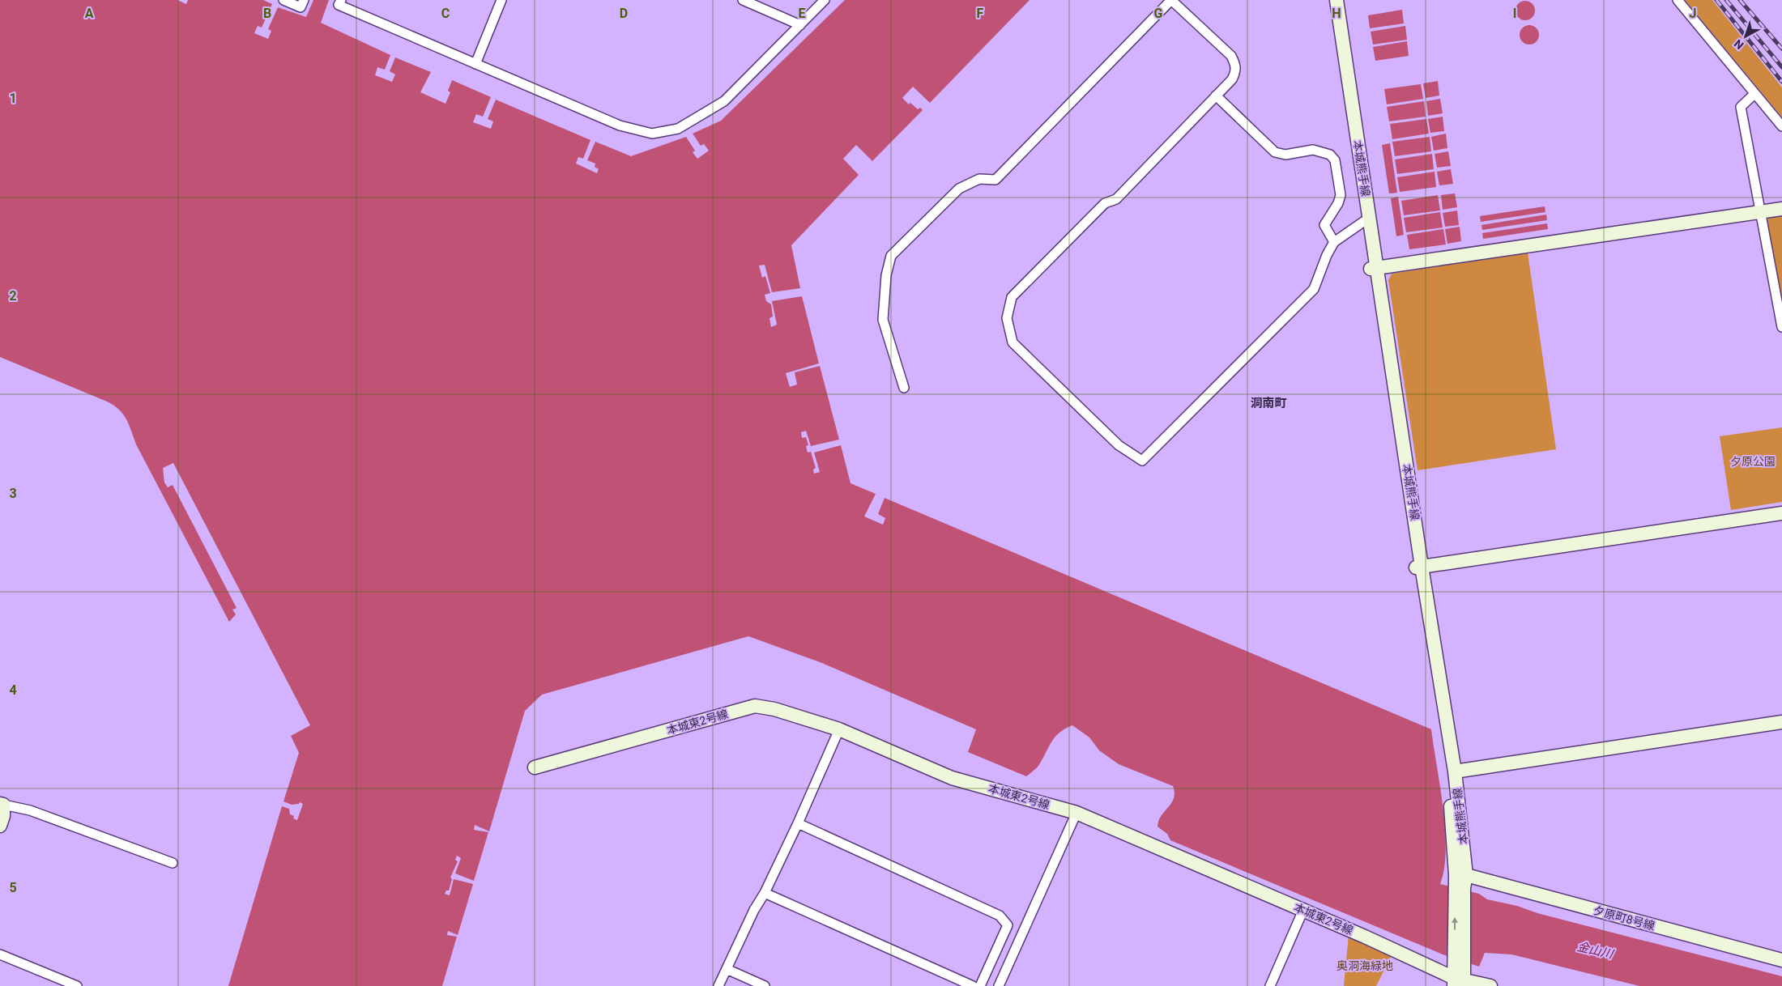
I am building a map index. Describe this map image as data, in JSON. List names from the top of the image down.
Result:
{
  "streets": {
    "street": ["本城熊手線", "本城東2号線", "夕原町8号線"]
  },
  "crossings": [
    ["本城熊手線", "本城東2号線"],
    ["本城熊手線", "夕原町8号線"]
  ],
  "districts": ["洞南町"],
  "water": ["金山川"],
  "parks": ["夕原公園", "奥洞海緑地"],
  "north": "bottom left",
  "grid": {
    "columns": [
      "A",
      "B",
      "C",
      "D",
      "E",
      "F",
      "G",
      "H",
      "I",
      "J"
    ],
    "rows": [
      "1",
      "2",
      "3",
      "4",
      "5"
    ]
  }
}
